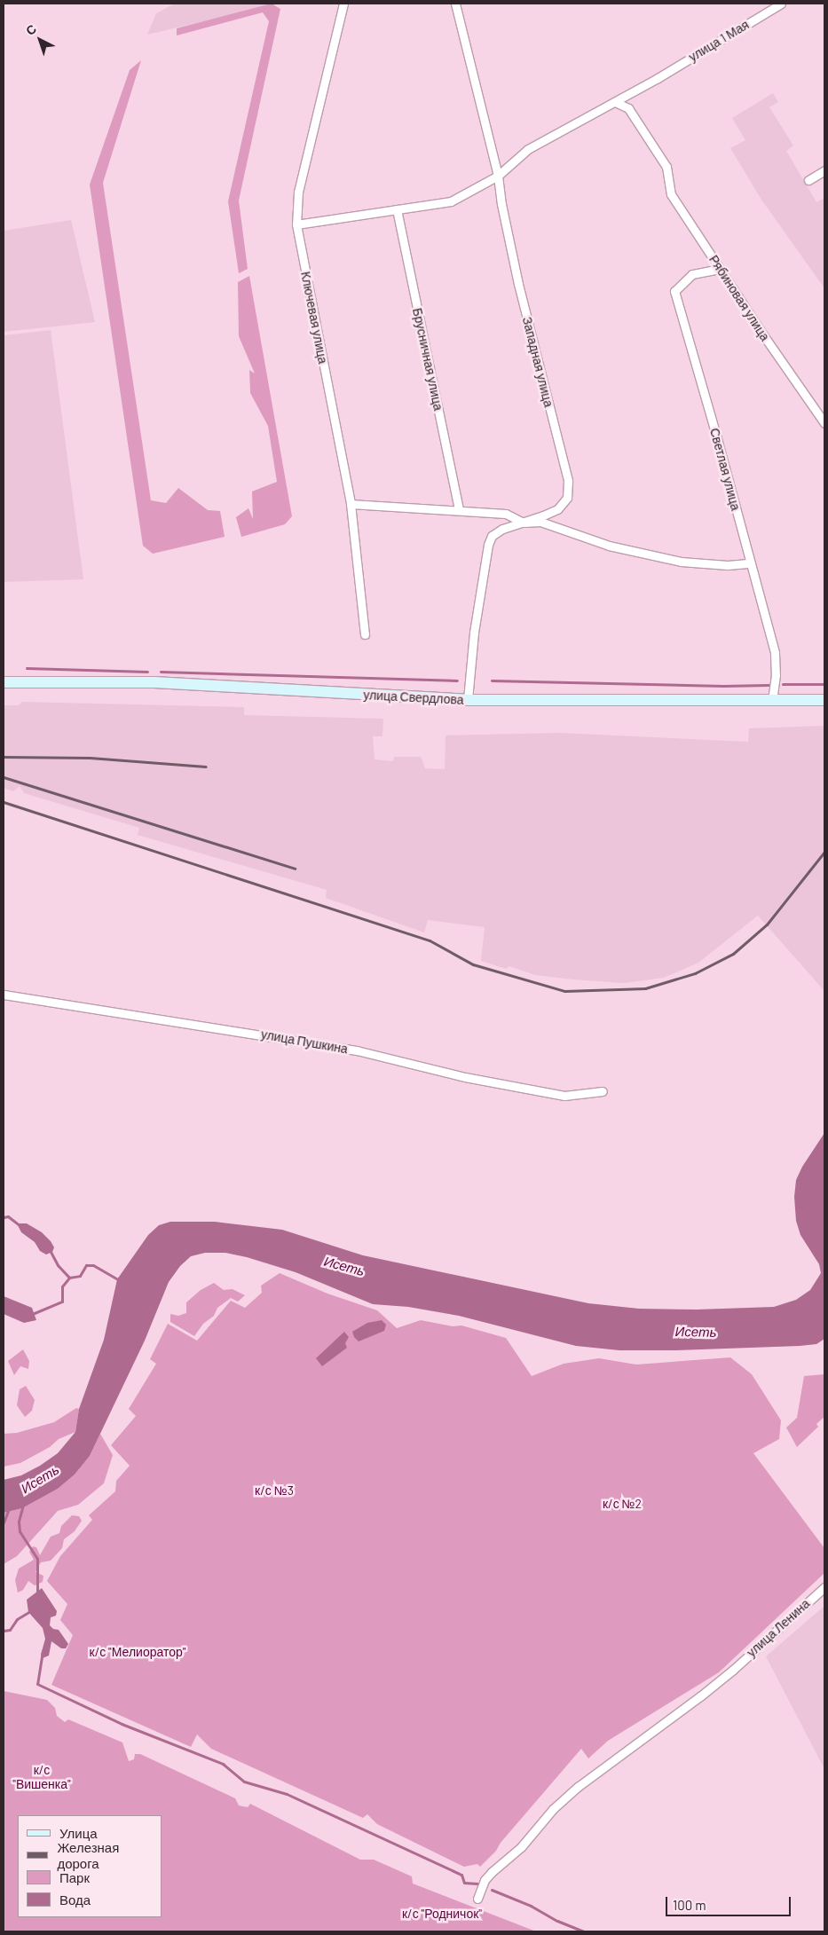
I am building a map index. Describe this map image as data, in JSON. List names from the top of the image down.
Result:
{
  "streets": {
    "main road": ["улица Свердлова"],
    "street": [
      "улица 1 Мая",
      "Рябиновая улица",
      "Ключевая улица",
      "Брусничная улица",
      "Западная улица",
      "Светлая улица",
      "улица Пушкина",
      "улица Ленина"
    ]
  },
  "crossings": [
    ["улица 1 Мая", "Рябиновая улица"],
    ["улица 1 Мая", "Ключевая улица"],
    ["улица 1 Мая", "Брусничная улица"],
    ["улица 1 Мая", "Западная улица"],
    ["Рябиновая улица", "Светлая улица"],
    ["Западная улица", "Светлая улица"],
    ["Западная улица", "улица Свердлова"],
    ["Светлая улица", "улица Свердлова"]
  ],
  "water": ["Исеть"],
  "parks": [
    "к/с №3",
    "к/с №2",
    "к/с \"Мелиоратор\"",
    "к/с \"Вишенка\"",
    "к/с \"Родничок\""
  ],
  "legend": [
    "Улица",
    "Железная дорога",
    "Парк",
    "Вода"
  ],
  "scale_bar": "100 m",
  "north": "top left"
}
